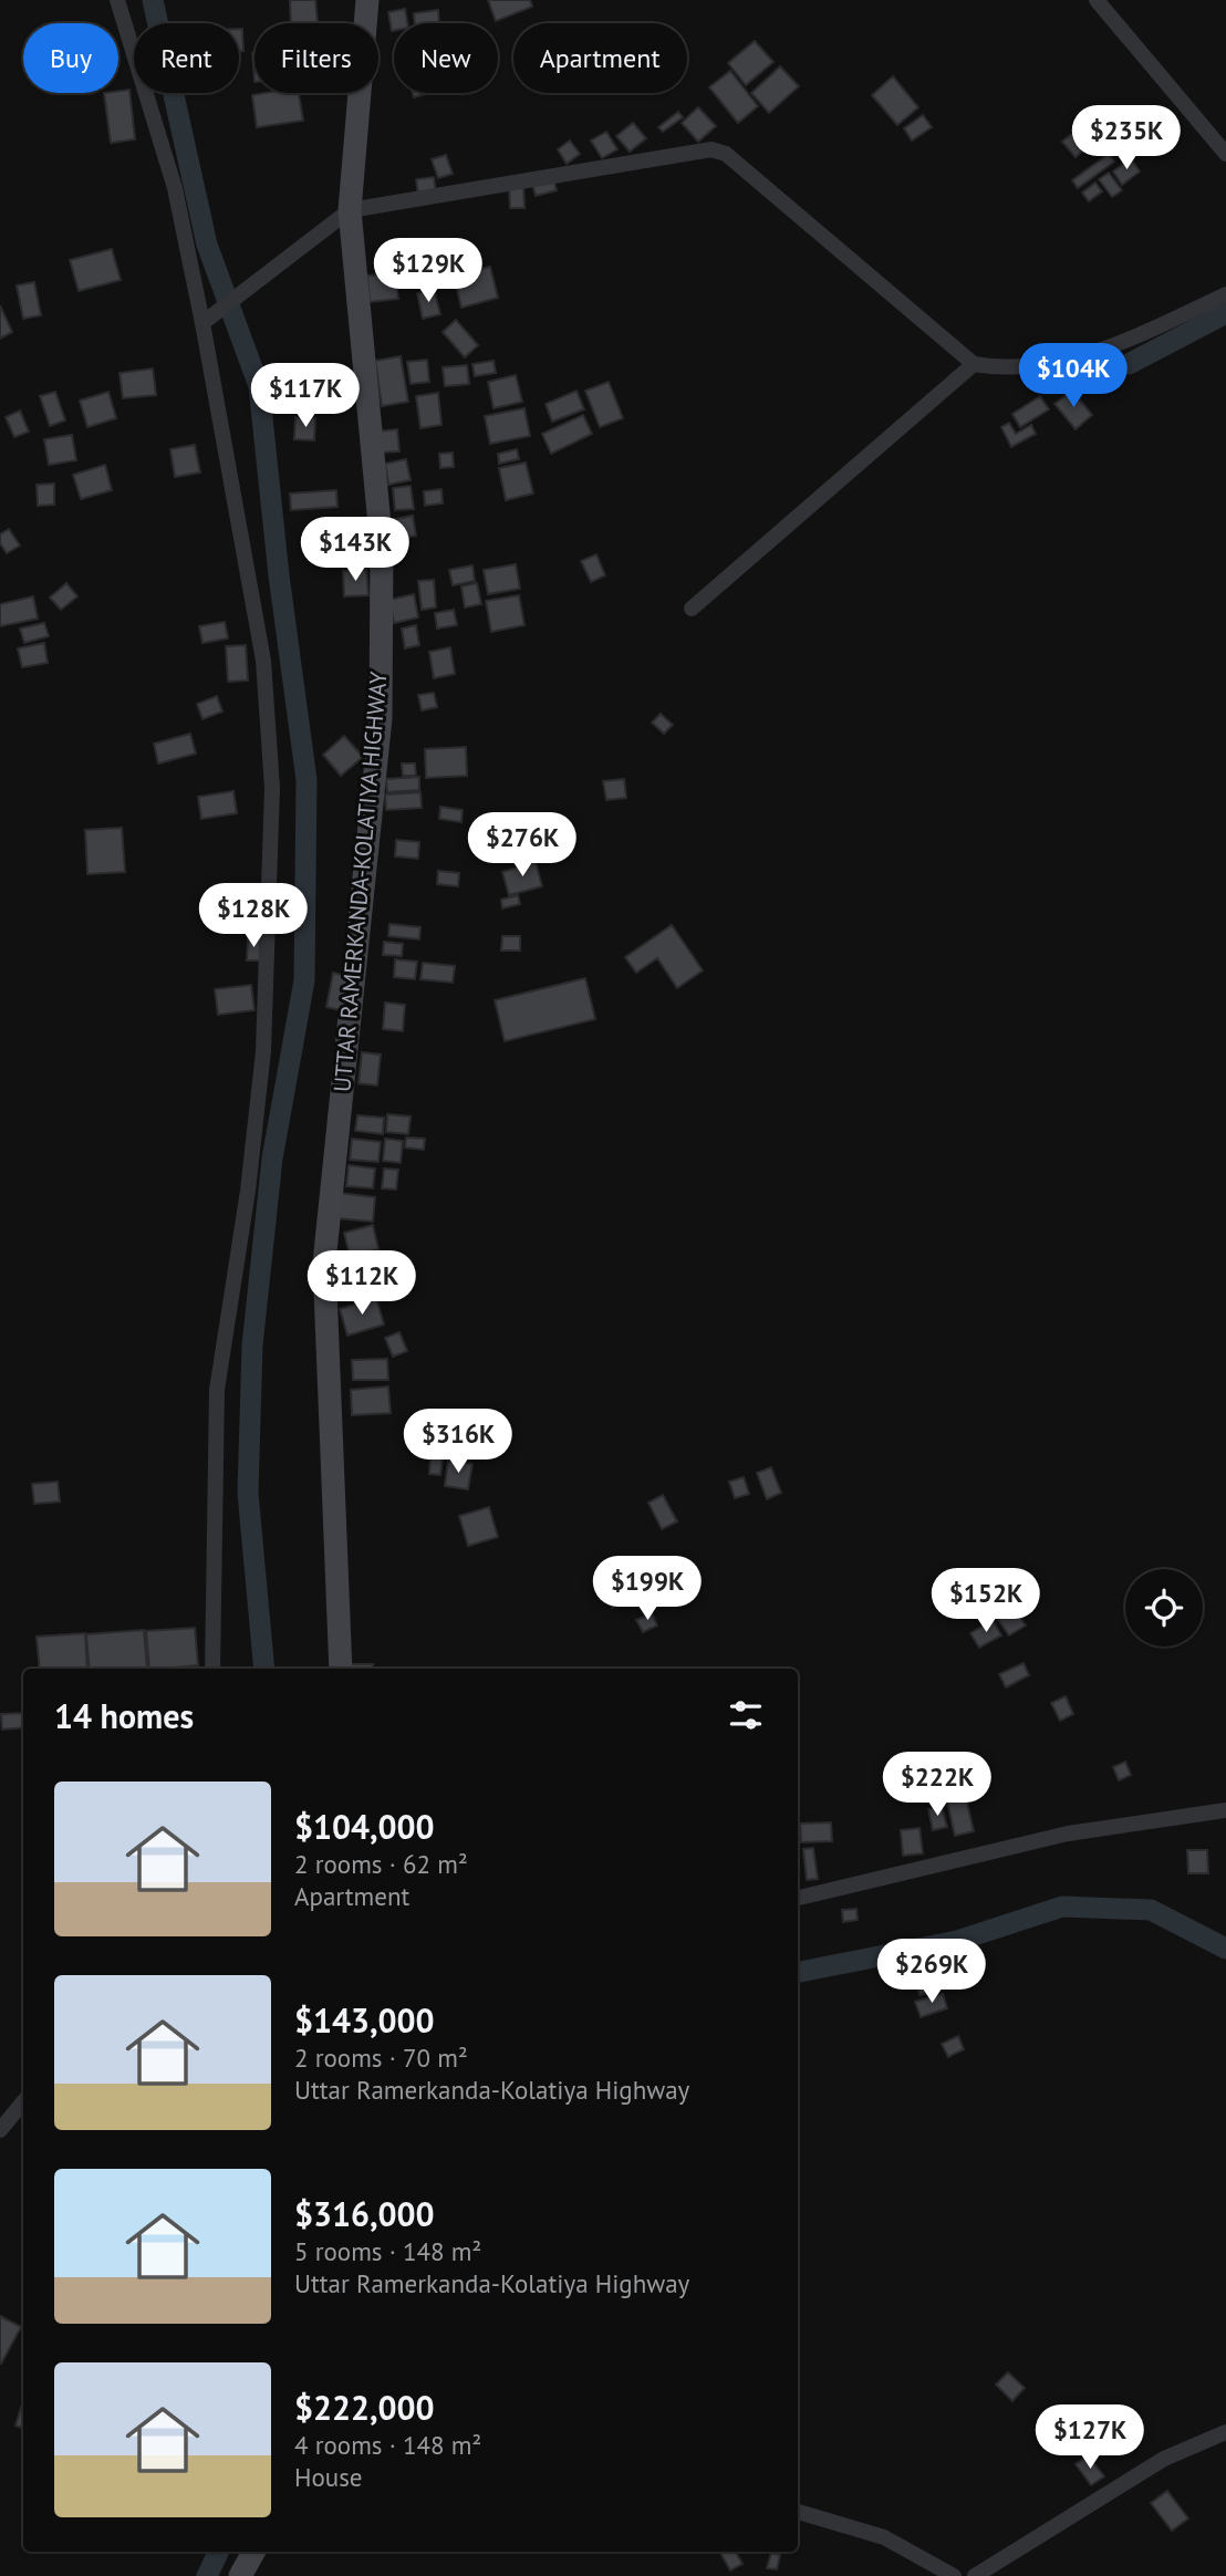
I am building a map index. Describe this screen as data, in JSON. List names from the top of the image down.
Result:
{
  "streets": {
    "street": ["UTTAR RAMERKANDA-KOLATIYA HIGHWAY"]
  },
  "page": {
    "chip": [
      "Buy",
      "Rent",
      "Filters",
      "New",
      "Apartment"
    ],
    "price": [
      "$235K",
      "$129K",
      "$104K",
      "$117K",
      "$143K",
      "$276K",
      "$128K",
      "$112K",
      "$316K",
      "$199K",
      "$152K",
      "$222K",
      "$269K",
      "$127K"
    ],
    "heading": "14 homes",
    "list": [
      {
        "name": "$104,000",
        "note": "2 rooms · 62 m² · Apartment"
      },
      {
        "name": "$143,000",
        "note": "2 rooms · 70 m² · Uttar Ramerkanda-Kolatiya Highway"
      },
      {
        "name": "$316,000",
        "note": "5 rooms · 148 m² · Uttar Ramerkanda-Kolatiya Highway"
      },
      {
        "name": "$222,000",
        "note": "4 rooms · 148 m² · House"
      }
    ]
  }
}
